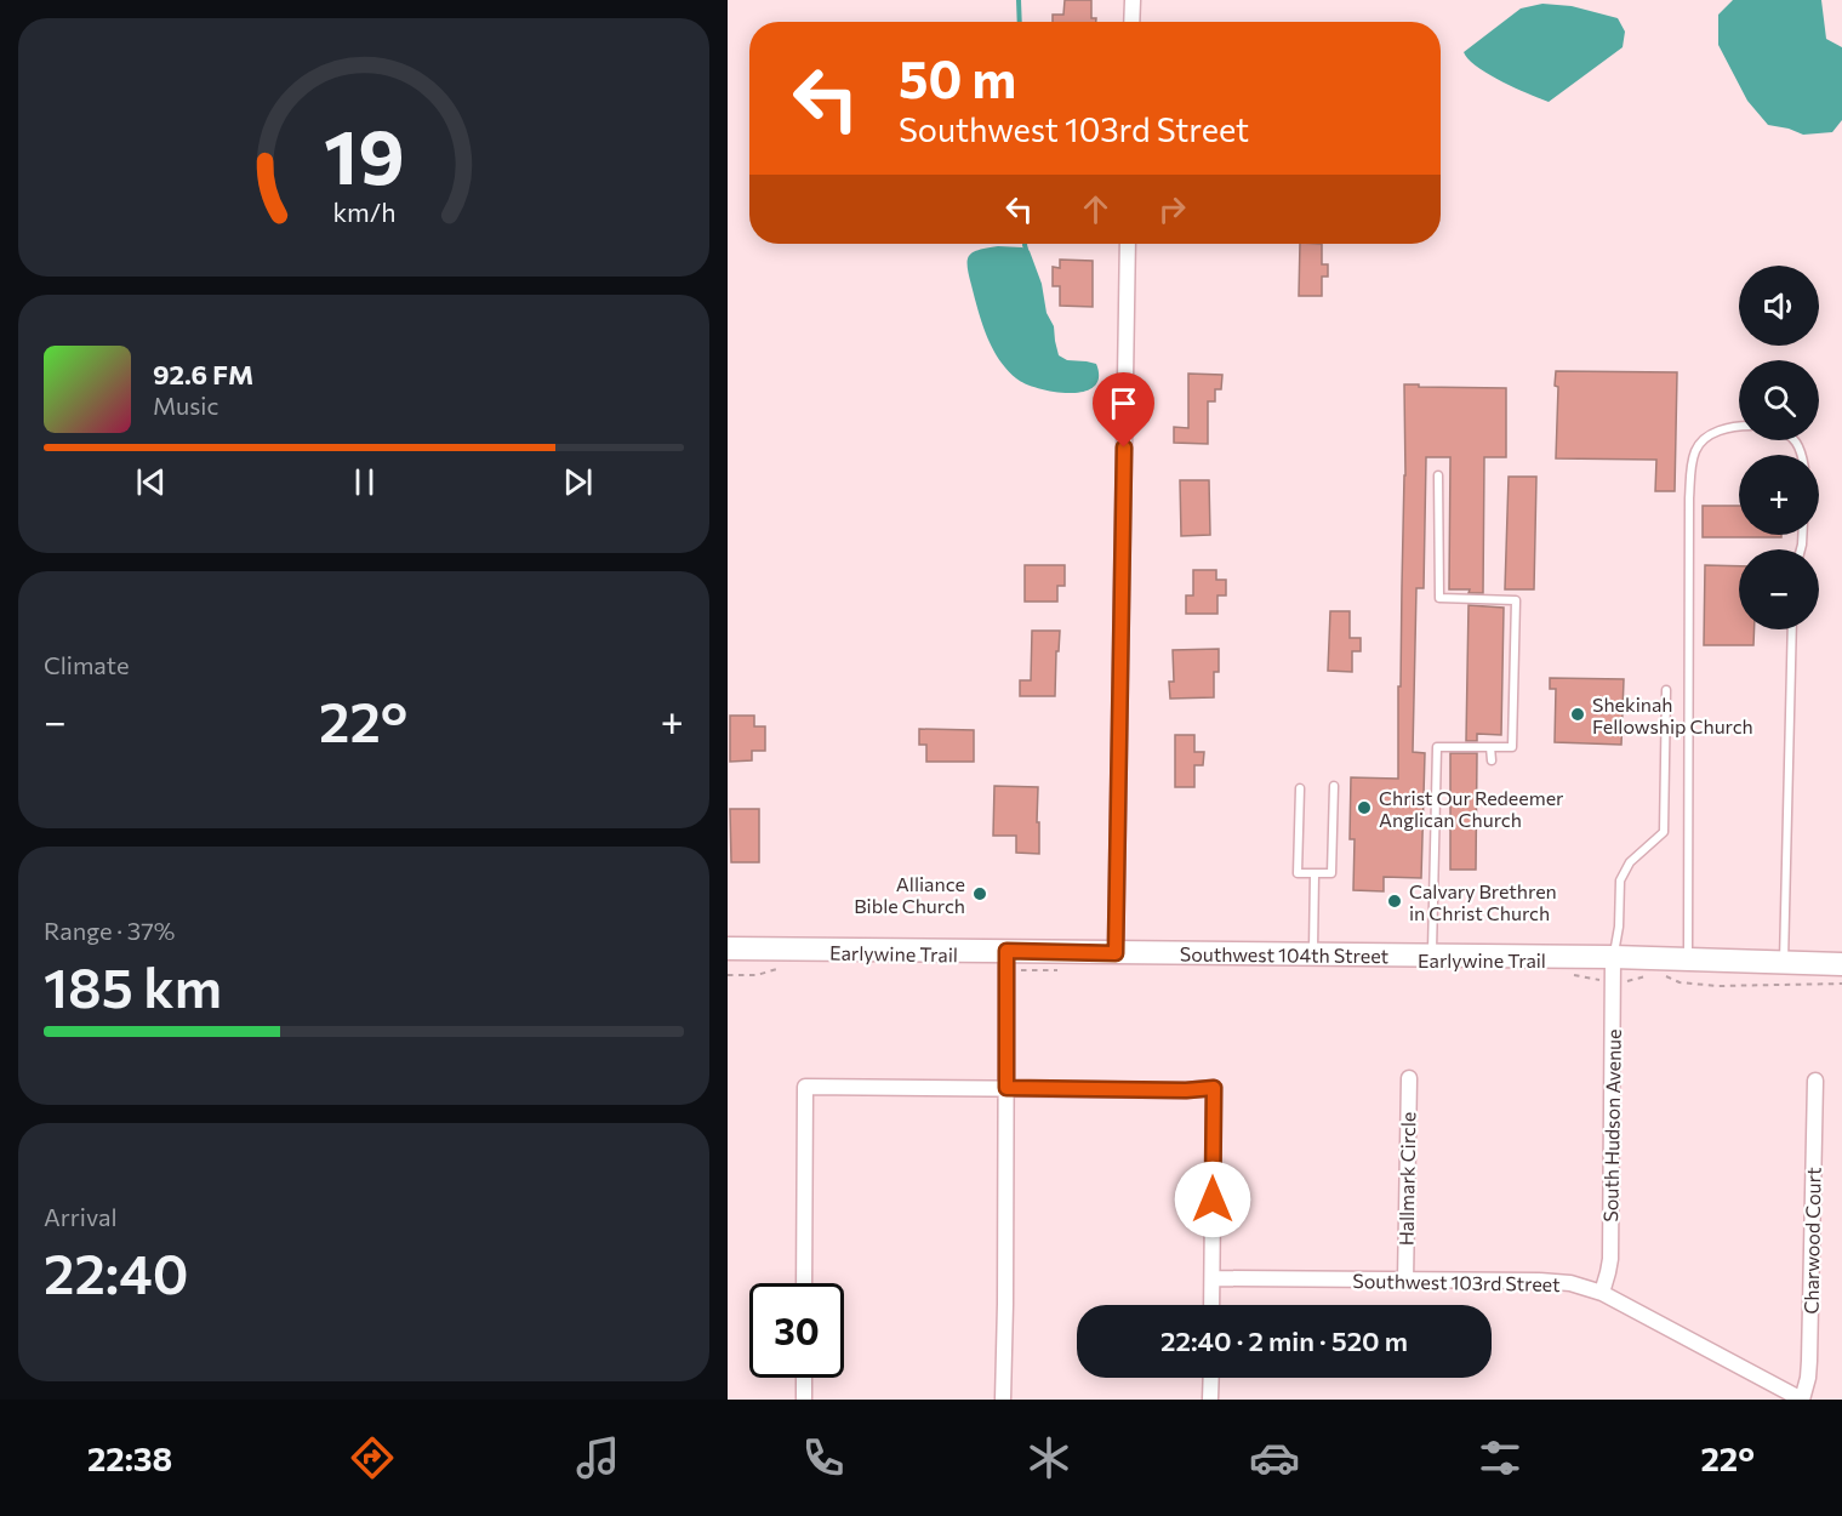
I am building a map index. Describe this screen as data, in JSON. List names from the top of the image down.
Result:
{
  "streets": {
    "main road": ["Southwest 104th Street"],
    "street": [
      "South Hudson Avenue",
      "Hallmark Circle",
      "Charwood Court",
      "Southwest 103rd Street"
    ],
    "path": ["Earlywine Trail"]
  },
  "crossings": [
    ["Earlywine Trail", "South Hudson Avenue"],
    ["Southwest 104th Street", "South Hudson Avenue"],
    ["South Hudson Avenue", "Southwest 103rd Street"],
    ["Hallmark Circle", "Southwest 103rd Street"],
    ["Charwood Court", "Southwest 103rd Street"]
  ],
  "places": [
    "Shekinah Fellowship Church",
    "Christ Our Redeemer Anglican Church",
    "Alliance Bible Church",
    "Calvary Brethren in Christ Church"
  ],
  "page": {
    "turn": ["50 m", "Southwest 103rd Street"],
    "map_buttons": ["+", "−"],
    "song": ["92.6 FM", "Music"],
    "tile": [
      "Climate",
      ["Range · 37%", "185 km"],
      ["Arrival", "22:40"]
    ],
    "heat": ["−", "22°", "+"],
    "limit": "30",
    "trip": "22:40 · 2 min · 520 m",
    "tabs": ["22:38", "22°"],
    "gauge": ["19", "km/h"]
  }
}
